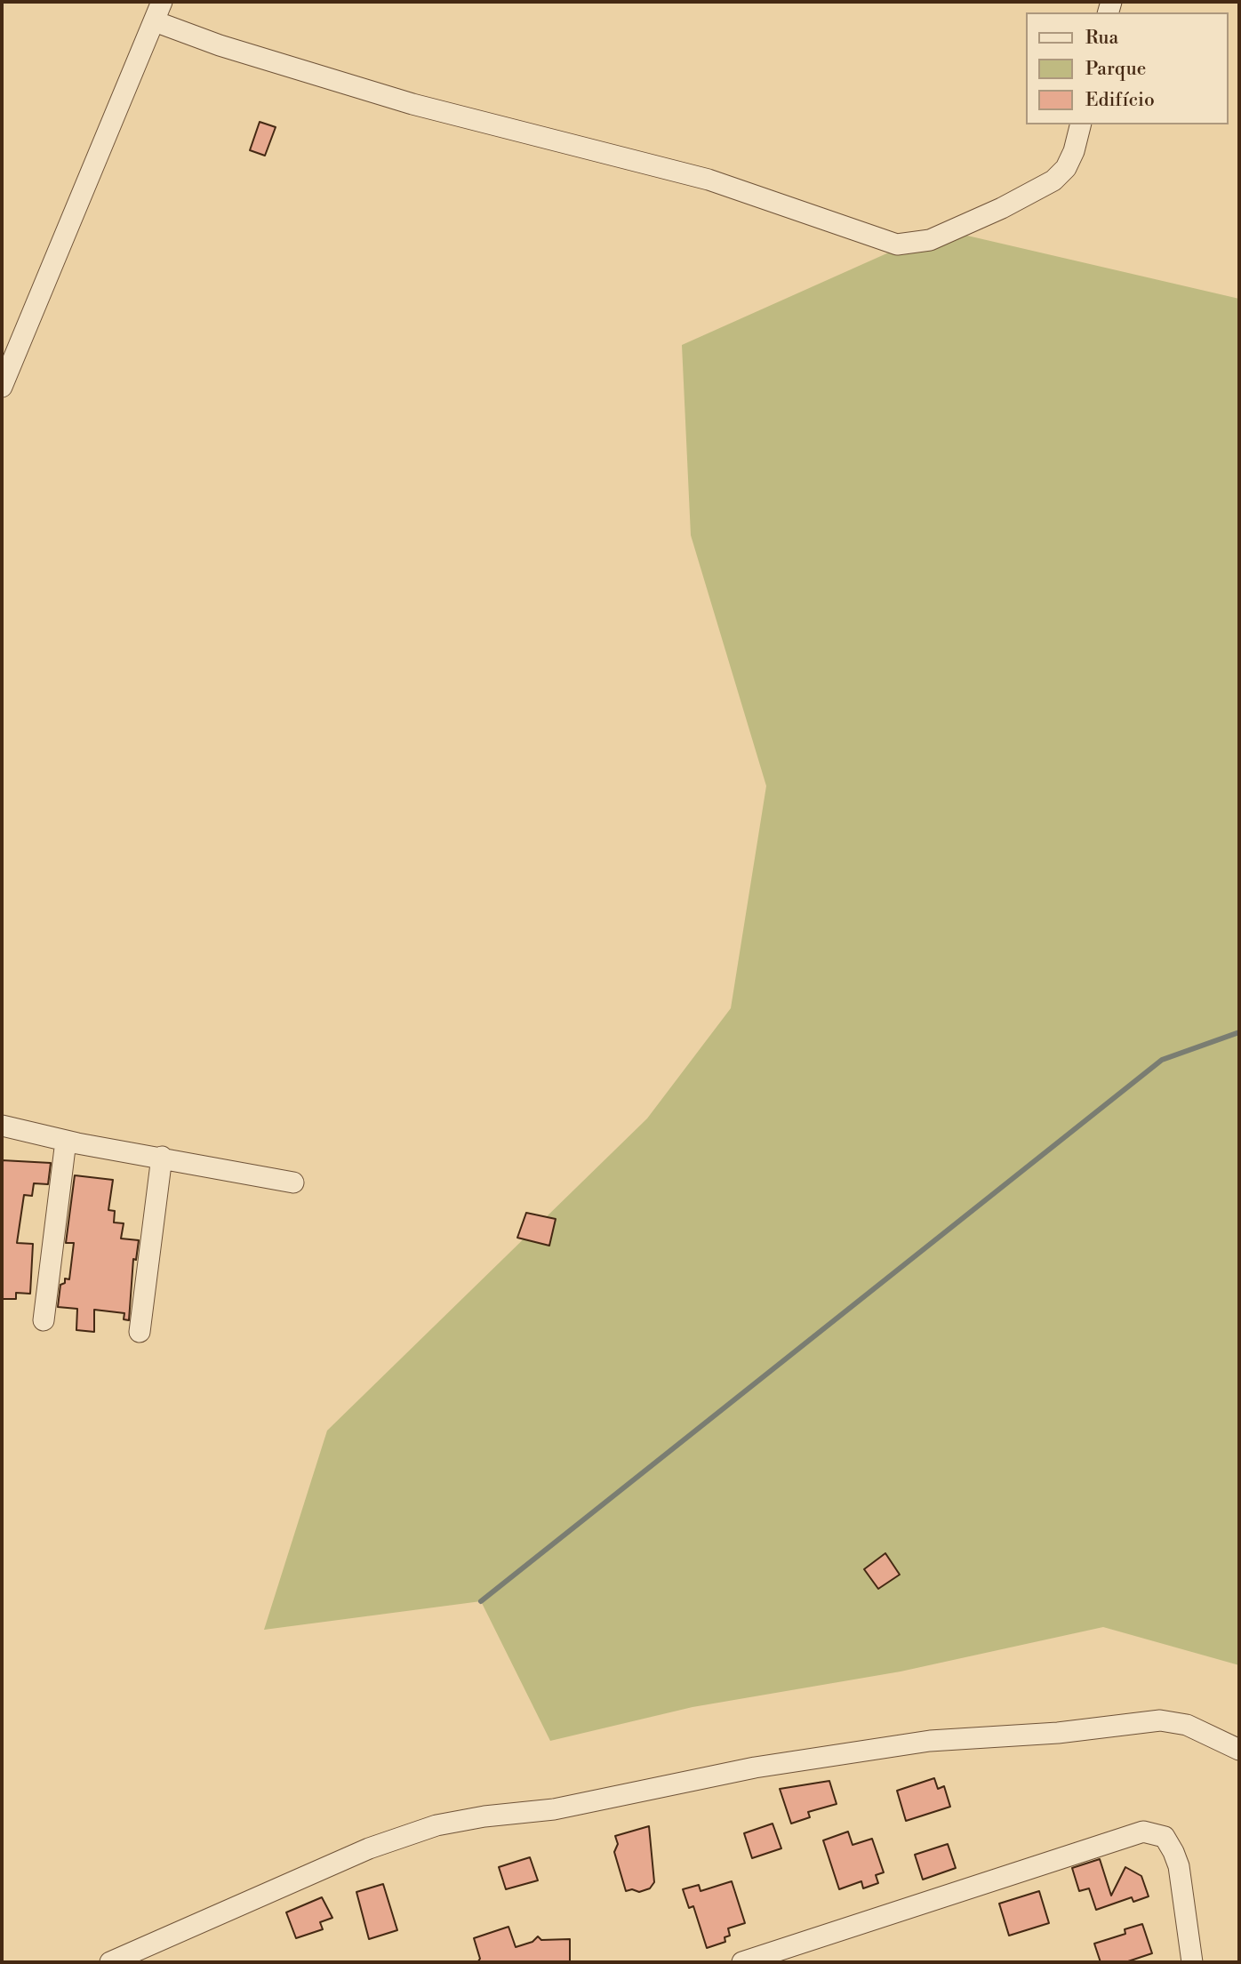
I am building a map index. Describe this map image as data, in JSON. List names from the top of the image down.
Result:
{
  "legend": ["Rua", "Parque", "Edifício"]
}
